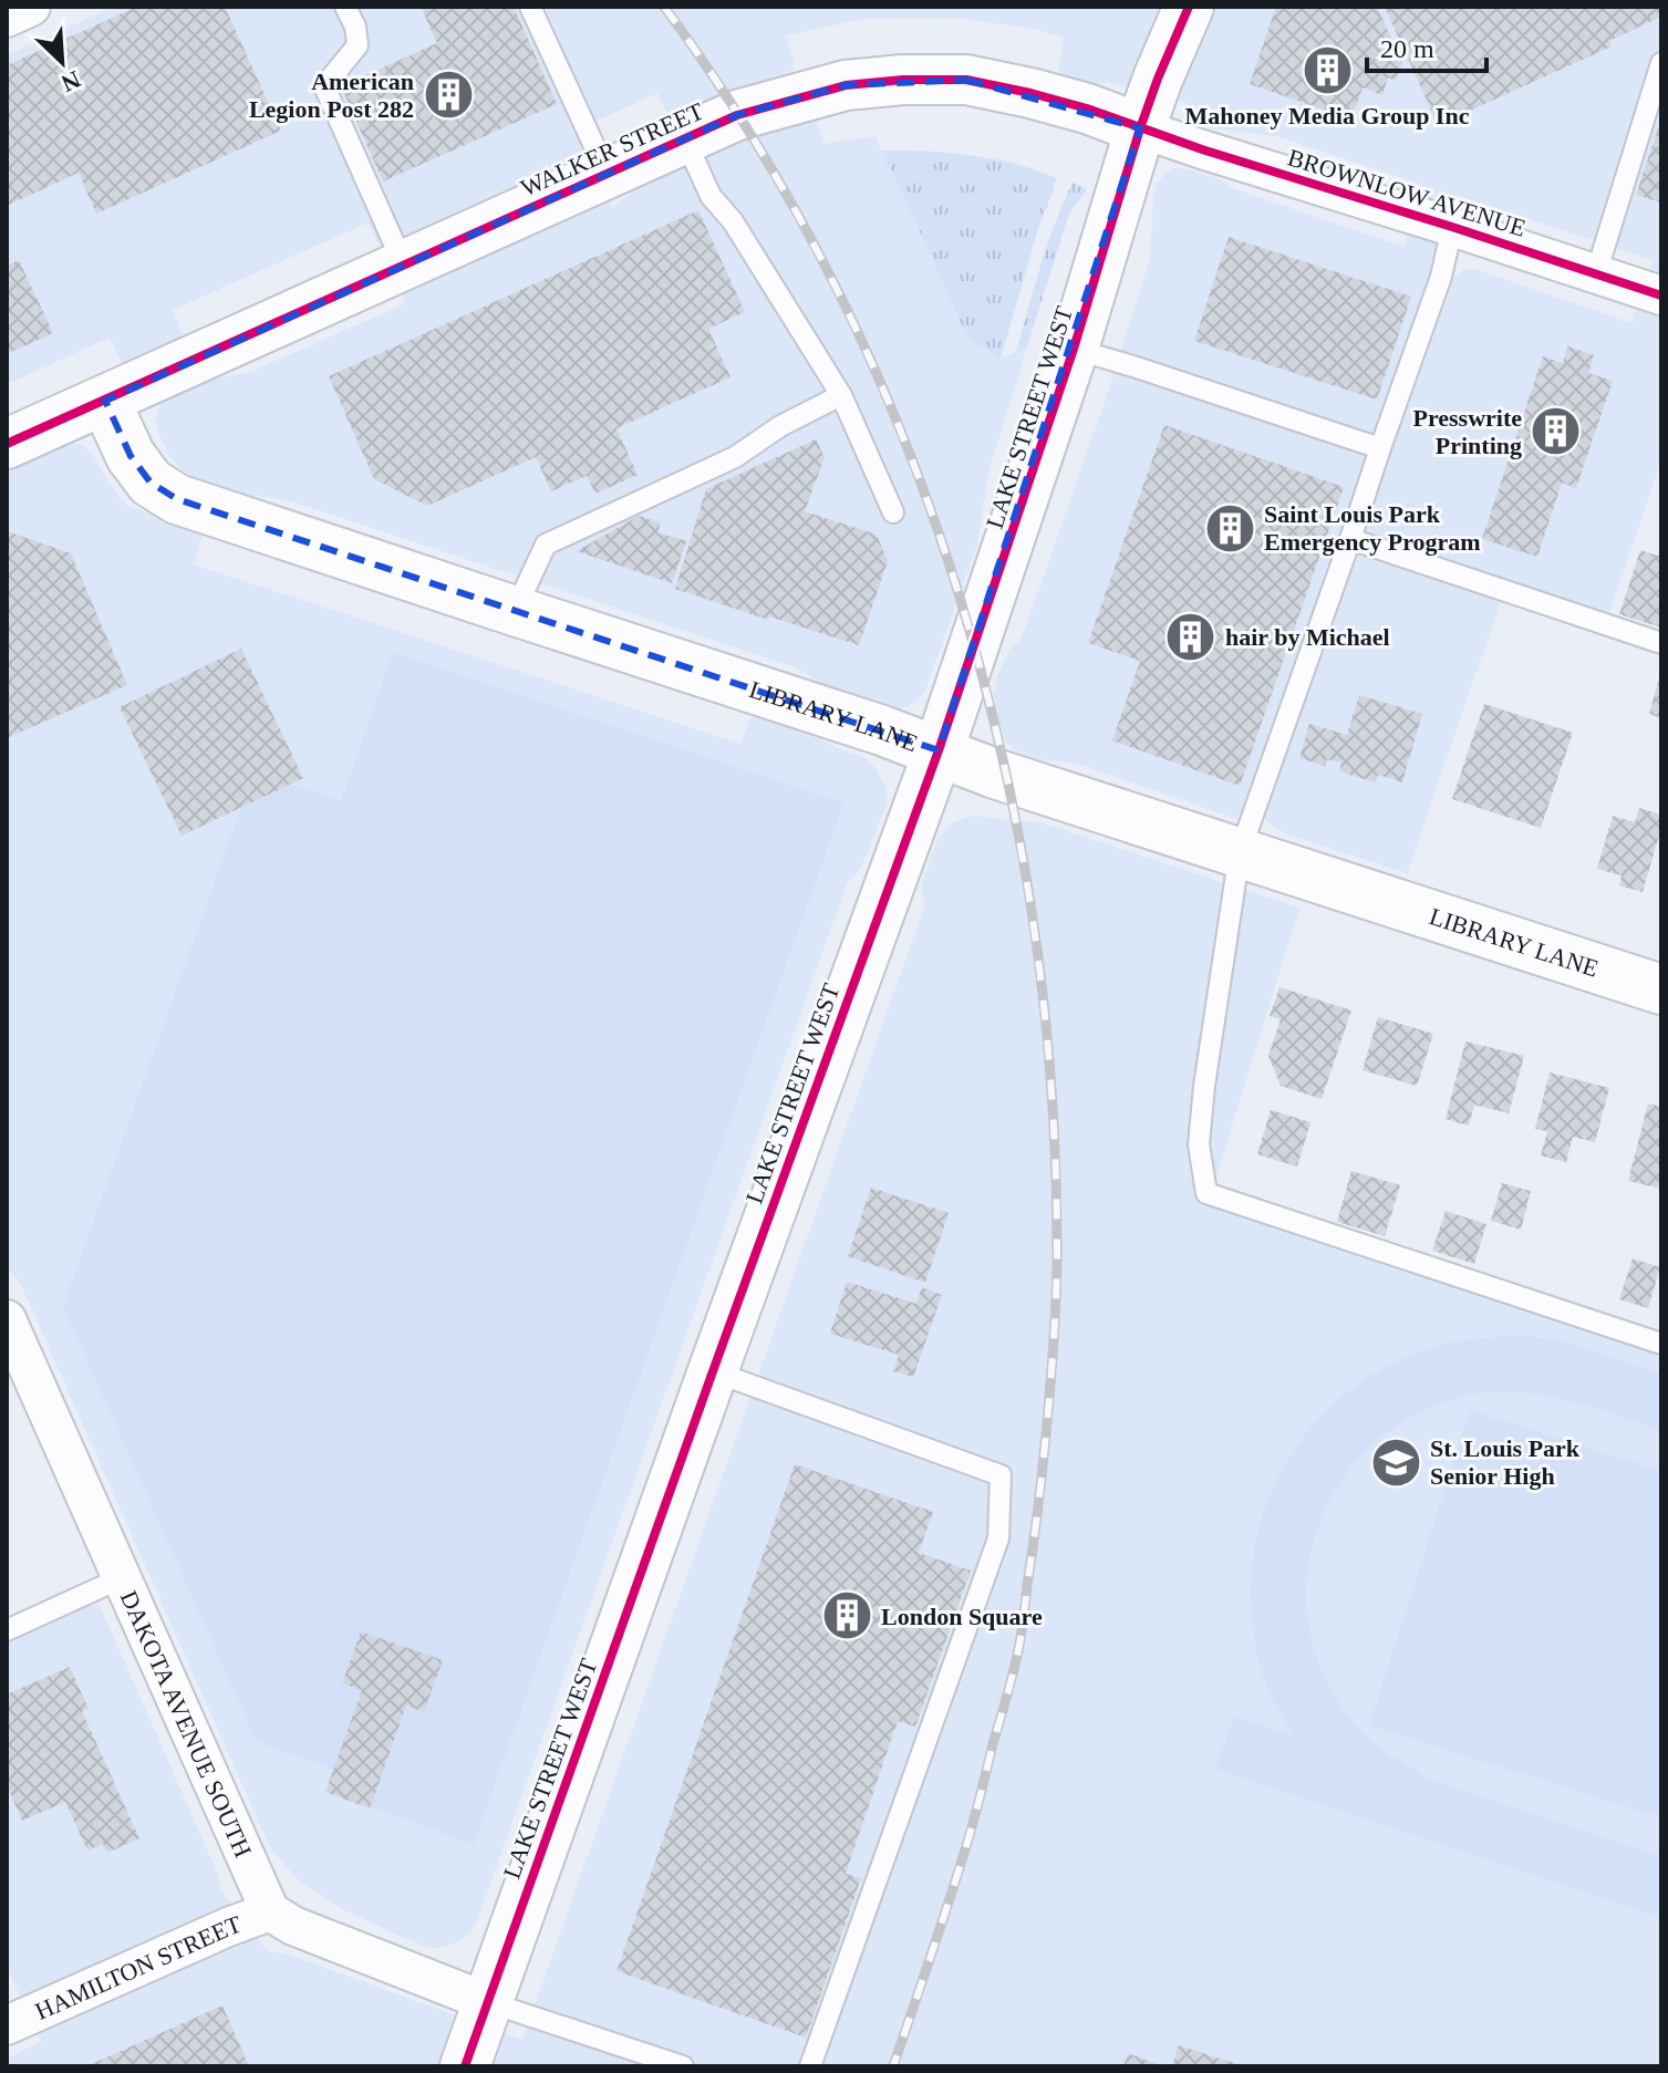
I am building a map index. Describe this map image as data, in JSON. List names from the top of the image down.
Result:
{
  "streets": {
    "street": [
      "WALKER STREET",
      "BROWNLOW AVENUE",
      "LAKE STREET WEST",
      "LIBRARY LANE",
      "DAKOTA AVENUE SOUTH",
      "HAMILTON STREET"
    ]
  },
  "crossings": [
    ["WALKER STREET", "BROWNLOW AVENUE"],
    ["WALKER STREET", "LAKE STREET WEST"],
    ["WALKER STREET", "LIBRARY LANE"],
    ["BROWNLOW AVENUE", "LAKE STREET WEST"],
    ["LAKE STREET WEST", "LIBRARY LANE"],
    ["DAKOTA AVENUE SOUTH", "HAMILTON STREET"]
  ],
  "places": {
    "building": [
      "Mahoney Media Group Inc",
      "American Legion Post 282",
      "Presswrite Printing",
      "Saint Louis Park Emergency Program",
      "hair by Michael",
      "London Square"
    ],
    "school or university": ["St. Louis Park Senior High"]
  },
  "scale_bar": "20 m",
  "north": "bottom right"
}
